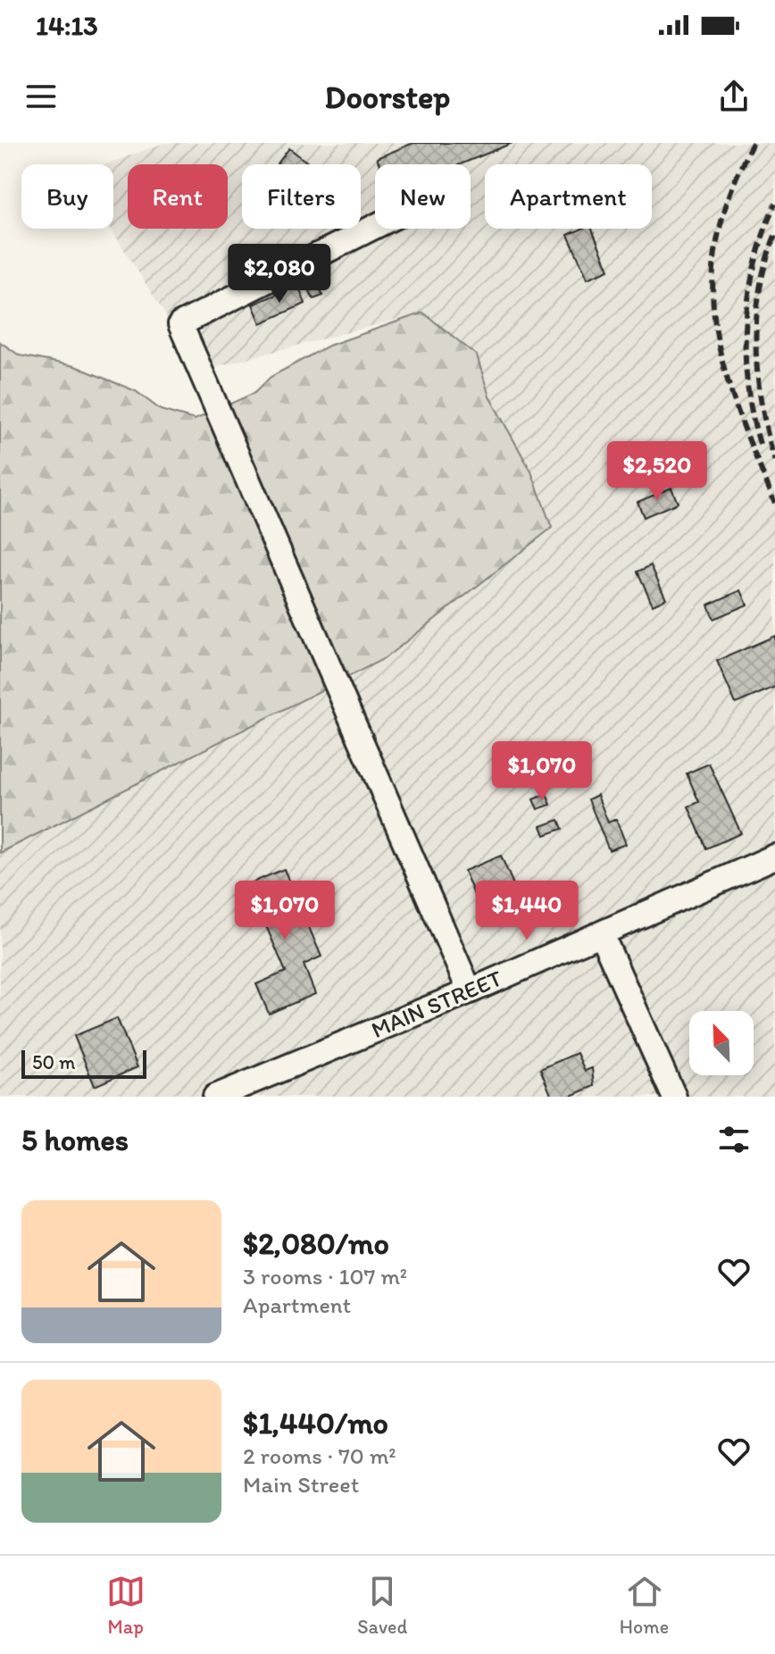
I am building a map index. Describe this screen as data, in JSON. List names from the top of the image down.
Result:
{
  "streets": {
    "street": ["MAIN STREET"]
  },
  "scale_bar": "50 m",
  "north": "top left",
  "page": {
    "status": "14:13",
    "header": "Doorstep",
    "chip": [
      "Buy",
      "Rent",
      "Filters",
      "New",
      "Apartment"
    ],
    "price": [
      "$2,080",
      "$2,520",
      "$1,070",
      "$1,070",
      "$1,440"
    ],
    "scale": "50 m",
    "heading": "5 homes",
    "list": [
      {
        "name": "$2,080/mo",
        "note": "3 rooms · 107 m² · Apartment"
      },
      {
        "name": "$1,440/mo",
        "note": "2 rooms · 70 m² · Main Street"
      }
    ],
    "tabs": ["Map", "Saved", "Home"]
  }
}
